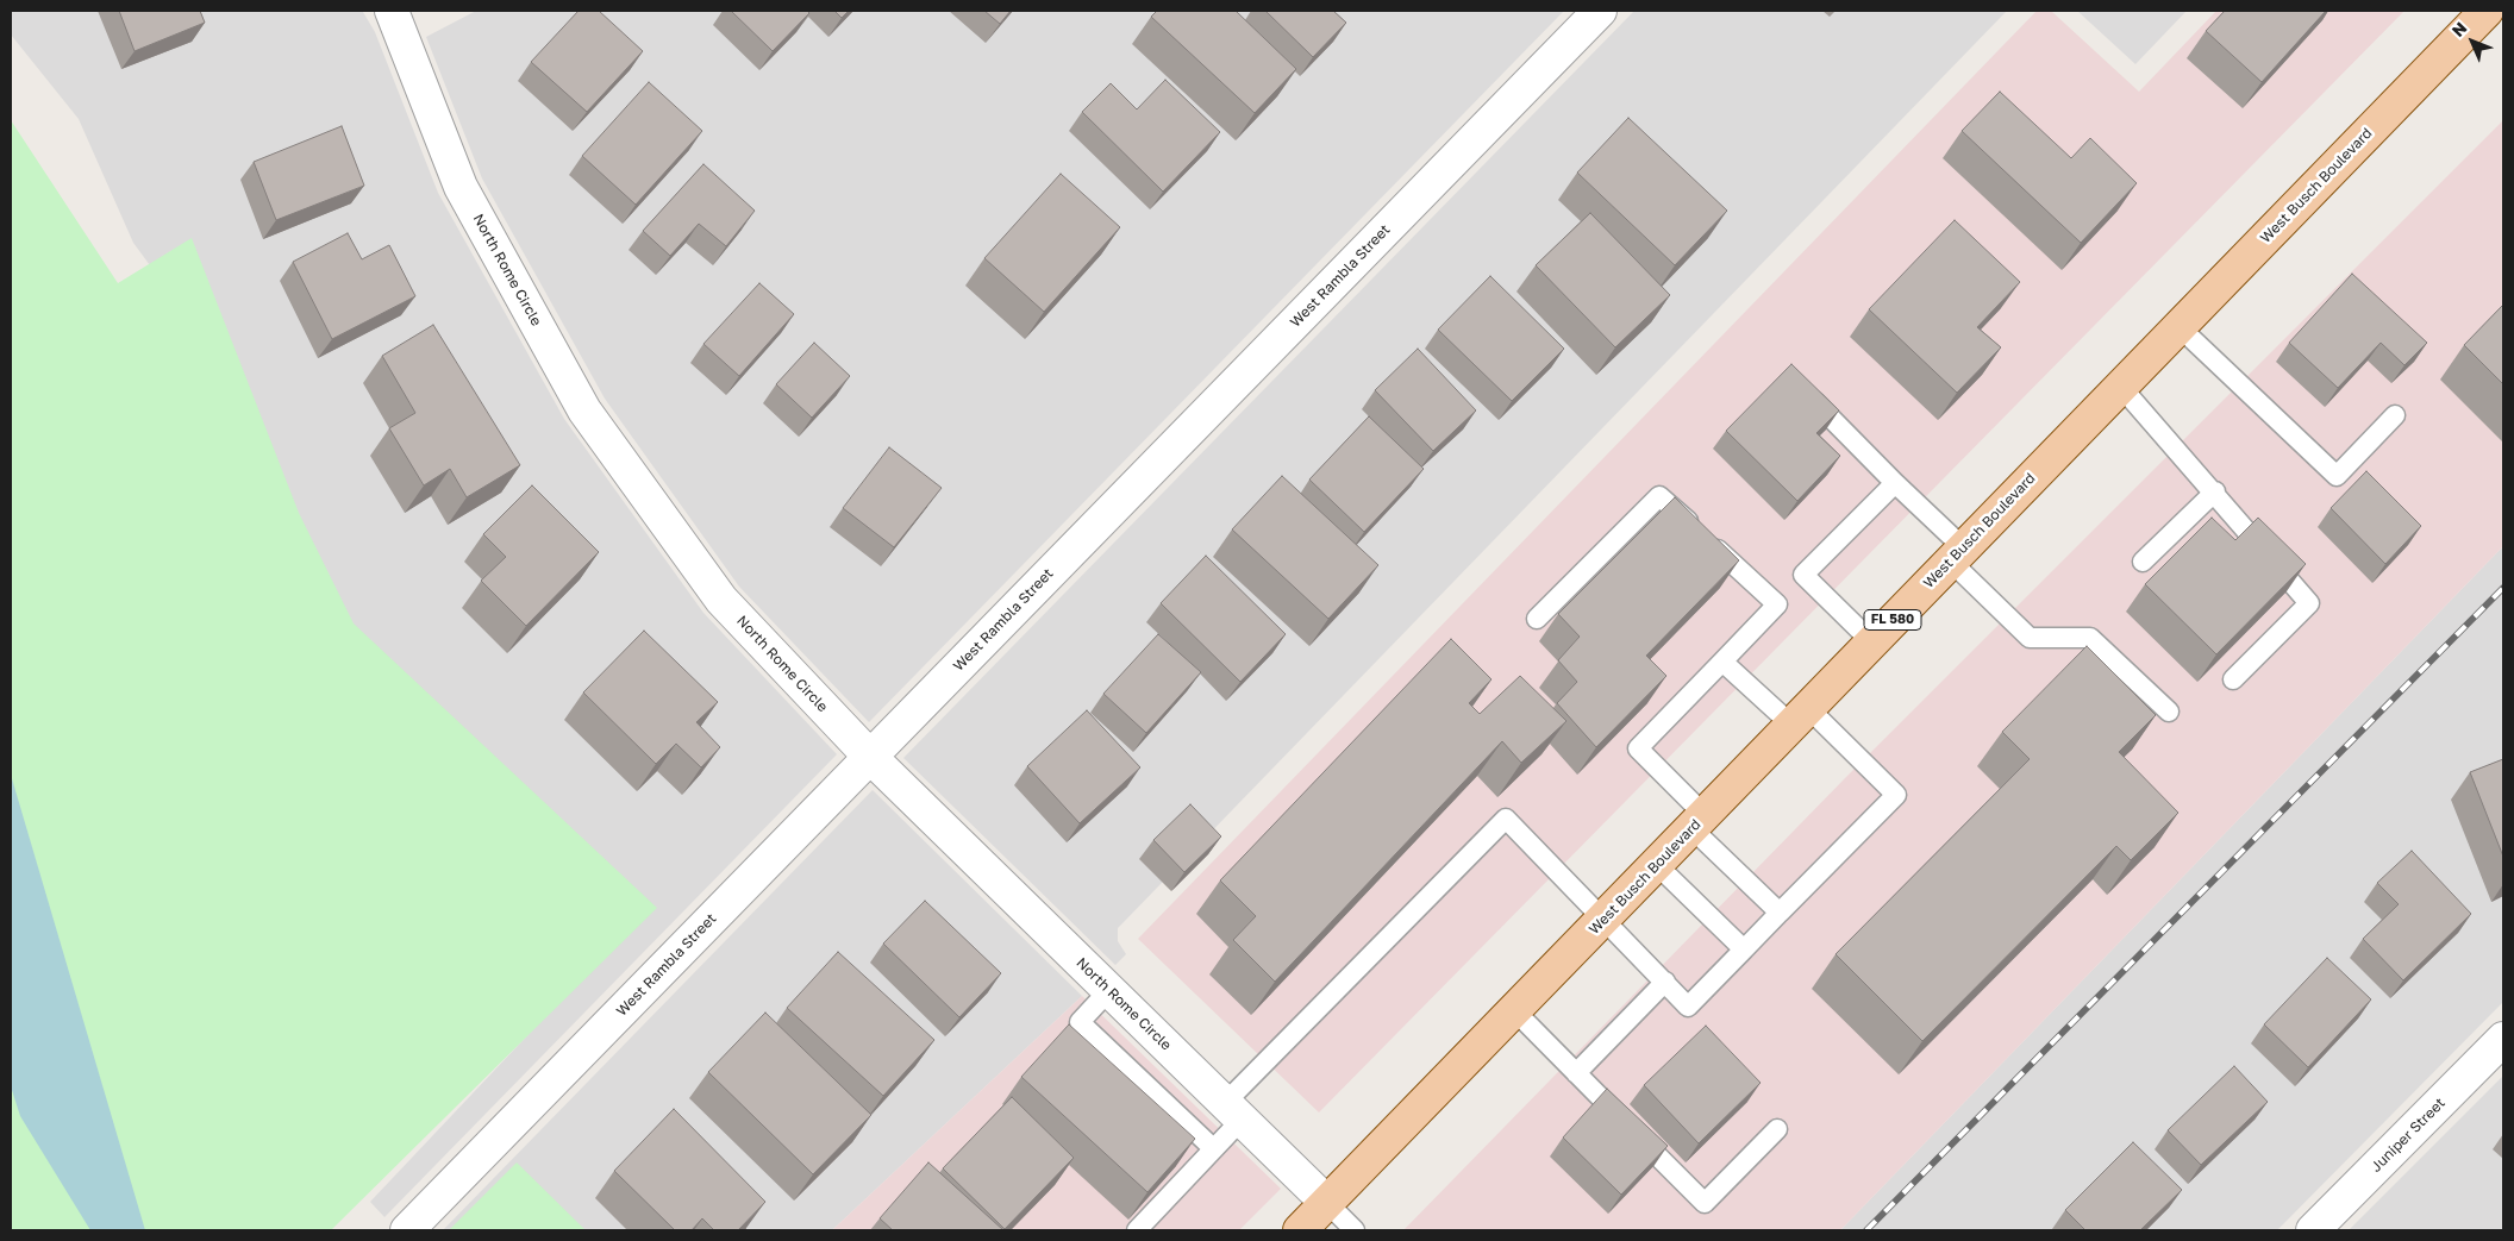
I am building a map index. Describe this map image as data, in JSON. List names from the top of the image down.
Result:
{
  "streets": {
    "main road": ["West Busch Boulevard", "FL 580"],
    "street": ["North Rome Circle", "West Rambla Street", "Juniper Street"]
  },
  "crossings": [
    ["West Busch Boulevard", "North Rome Circle"],
    ["North Rome Circle", "West Rambla Street"]
  ],
  "north": "top left"
}
